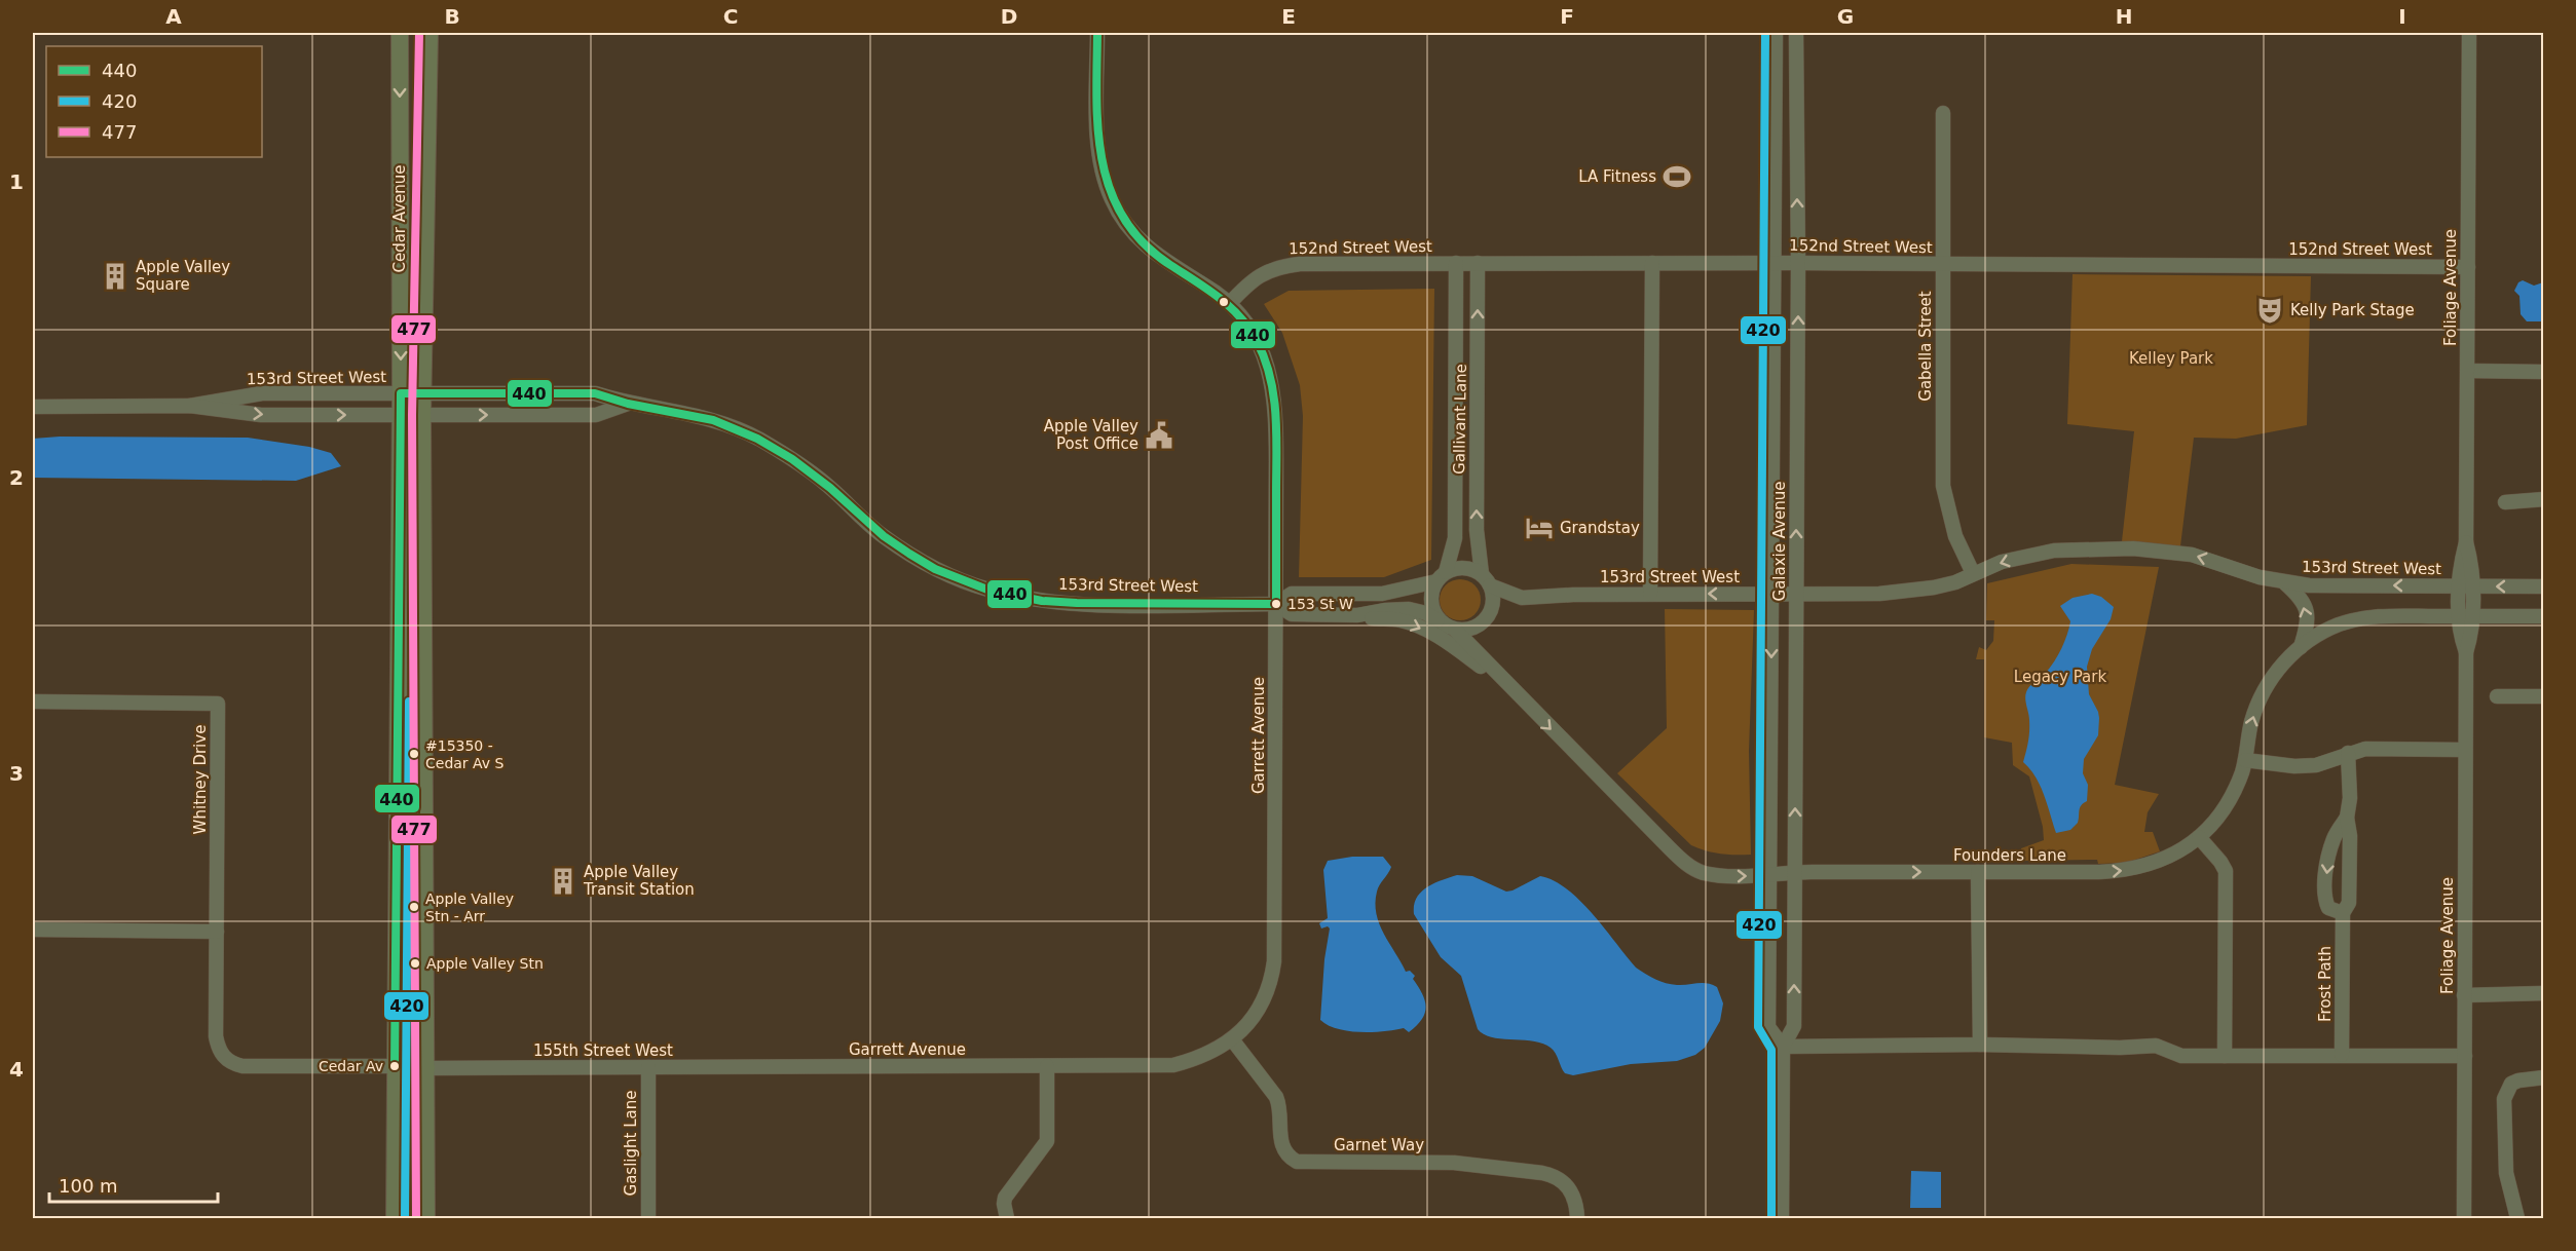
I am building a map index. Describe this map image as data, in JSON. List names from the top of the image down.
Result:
{
  "streets": {
    "main road": ["Cedar Avenue"],
    "street": [
      "152nd Street West",
      "Foliage Avenue",
      "Gabella Street",
      "153rd Street West",
      "Gallivant Lane",
      "Galaxie Avenue",
      "Garrett Avenue",
      "Whitney Drive",
      "Founders Lane",
      "Frost Path",
      "155th Street West",
      "Gaslight Lane",
      "Garnet Way"
    ]
  },
  "crossings": [
    ["Cedar Avenue", "153rd Street West"],
    ["Cedar Avenue", "Whitney Drive"],
    ["Cedar Avenue", "155th Street West"],
    ["152nd Street West", "Foliage Avenue"],
    ["152nd Street West", "Gabella Street"],
    ["152nd Street West", "Gallivant Lane"],
    ["152nd Street West", "Galaxie Avenue"],
    ["152nd Street West", "Garrett Avenue"],
    ["Foliage Avenue", "153rd Street West"],
    ["Foliage Avenue", "Founders Lane"],
    ["Gabella Street", "153rd Street West"],
    ["153rd Street West", "Gallivant Lane"],
    ["153rd Street West", "Galaxie Avenue"],
    ["153rd Street West", "Garrett Avenue"],
    ["153rd Street West", "Founders Lane"],
    ["Gallivant Lane", "Founders Lane"],
    ["Galaxie Avenue", "Founders Lane"],
    ["Garrett Avenue", "155th Street West"],
    ["Garrett Avenue", "Garnet Way"],
    ["155th Street West", "Gaslight Lane"]
  ],
  "one_way": ["Founders Lane"],
  "parks": ["Kelley Park", "Legacy Park"],
  "places": {
    "sports": ["LA Fitness"],
    "building": ["Apple Valley Square", "Apple Valley Transit Station"],
    "theatre": ["Kelly Park Stage"],
    "public building": ["Apple Valley Post Office"],
    "hotel": ["Grandstay"],
    "other": [
      "153 St W",
      "#15350 - Cedar Av S",
      "Apple Valley Stn - Arr",
      "Apple Valley Stn",
      "Cedar Av"
    ]
  },
  "lines": ["transit line 440", "transit line 420", "transit line 477"],
  "legend": ["440", "420", "477"],
  "scale_bar": "100 m",
  "grid": {
    "columns": [
      "A",
      "B",
      "C",
      "D",
      "E",
      "F",
      "G",
      "H",
      "I"
    ],
    "rows": [
      "1",
      "2",
      "3",
      "4"
    ]
  }
}
